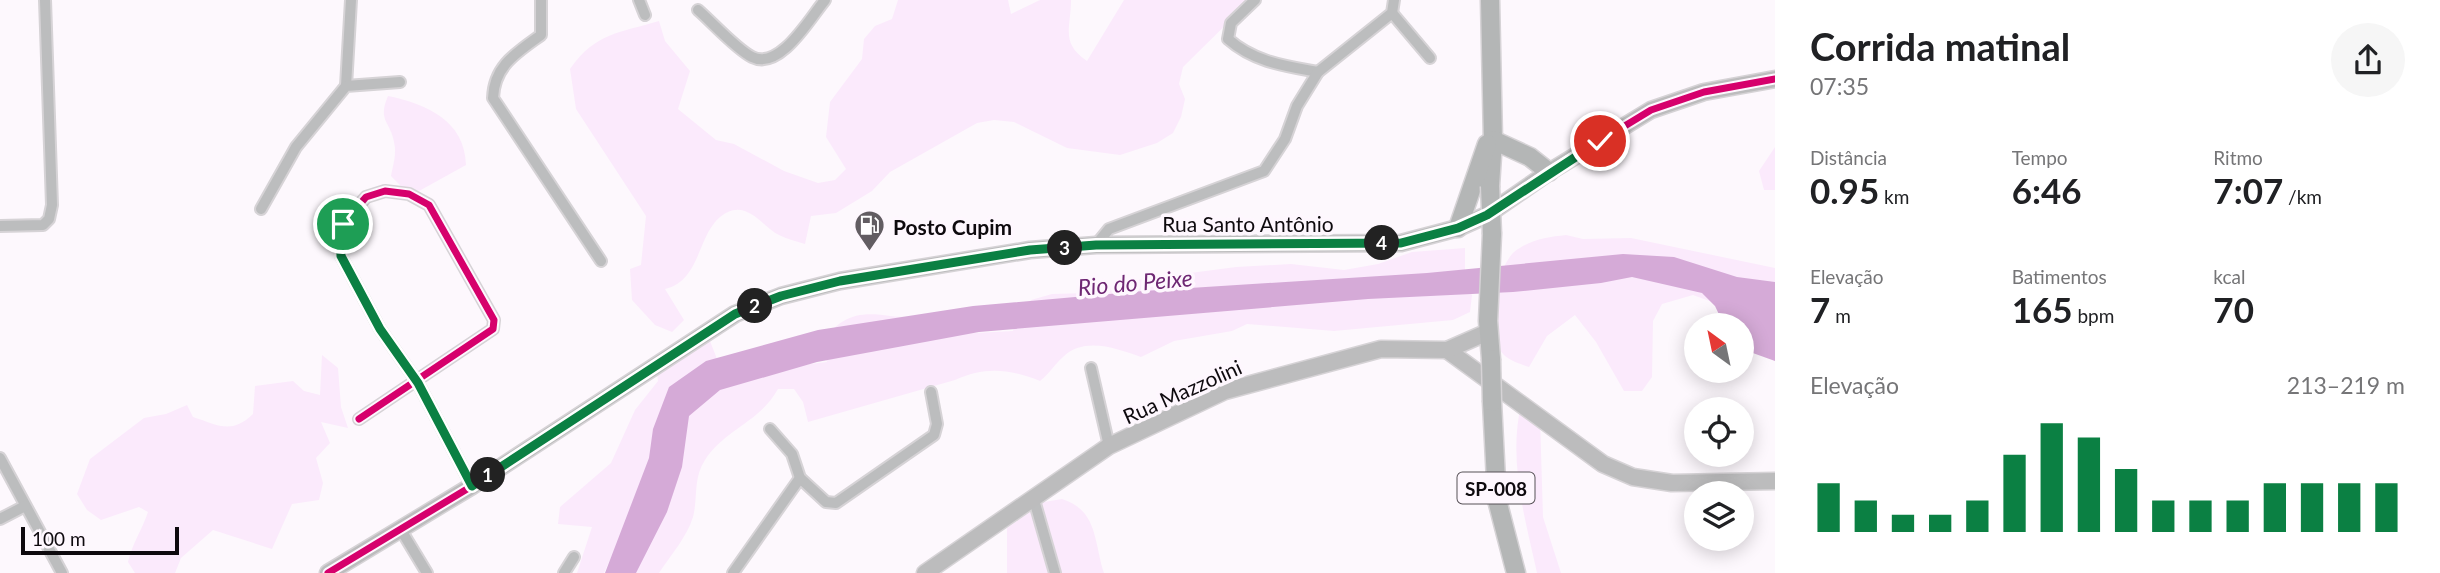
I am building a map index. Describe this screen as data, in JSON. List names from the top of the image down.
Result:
{
  "streets": {
    "main road": ["SP-008"],
    "street": ["Rua Santo Antônio", "Rua Mazzolini"]
  },
  "crossings": [
    ["Rua Mazzolini", "SP-008"]
  ],
  "water": ["Rio do Peixe"],
  "places": {
    "fuel station": ["Posto Cupim"]
  },
  "scale_bar": "100 m",
  "north": "top left",
  "page": {
    "heading": ["Corrida matinal", "07:35"],
    "stats": [
      ["Distância", "0.95 km"],
      ["Tempo", "6:46"],
      ["Ritmo", "7:07 /km"],
      ["Elevação", "7 m"],
      ["Batimentos", "165 bpm"],
      ["kcal", "70"]
    ],
    "pins": [
      "4",
      "3",
      "2",
      "1"
    ],
    "chart": ["Elevação", "213–219 m"],
    "scale": "100 m"
  }
}
